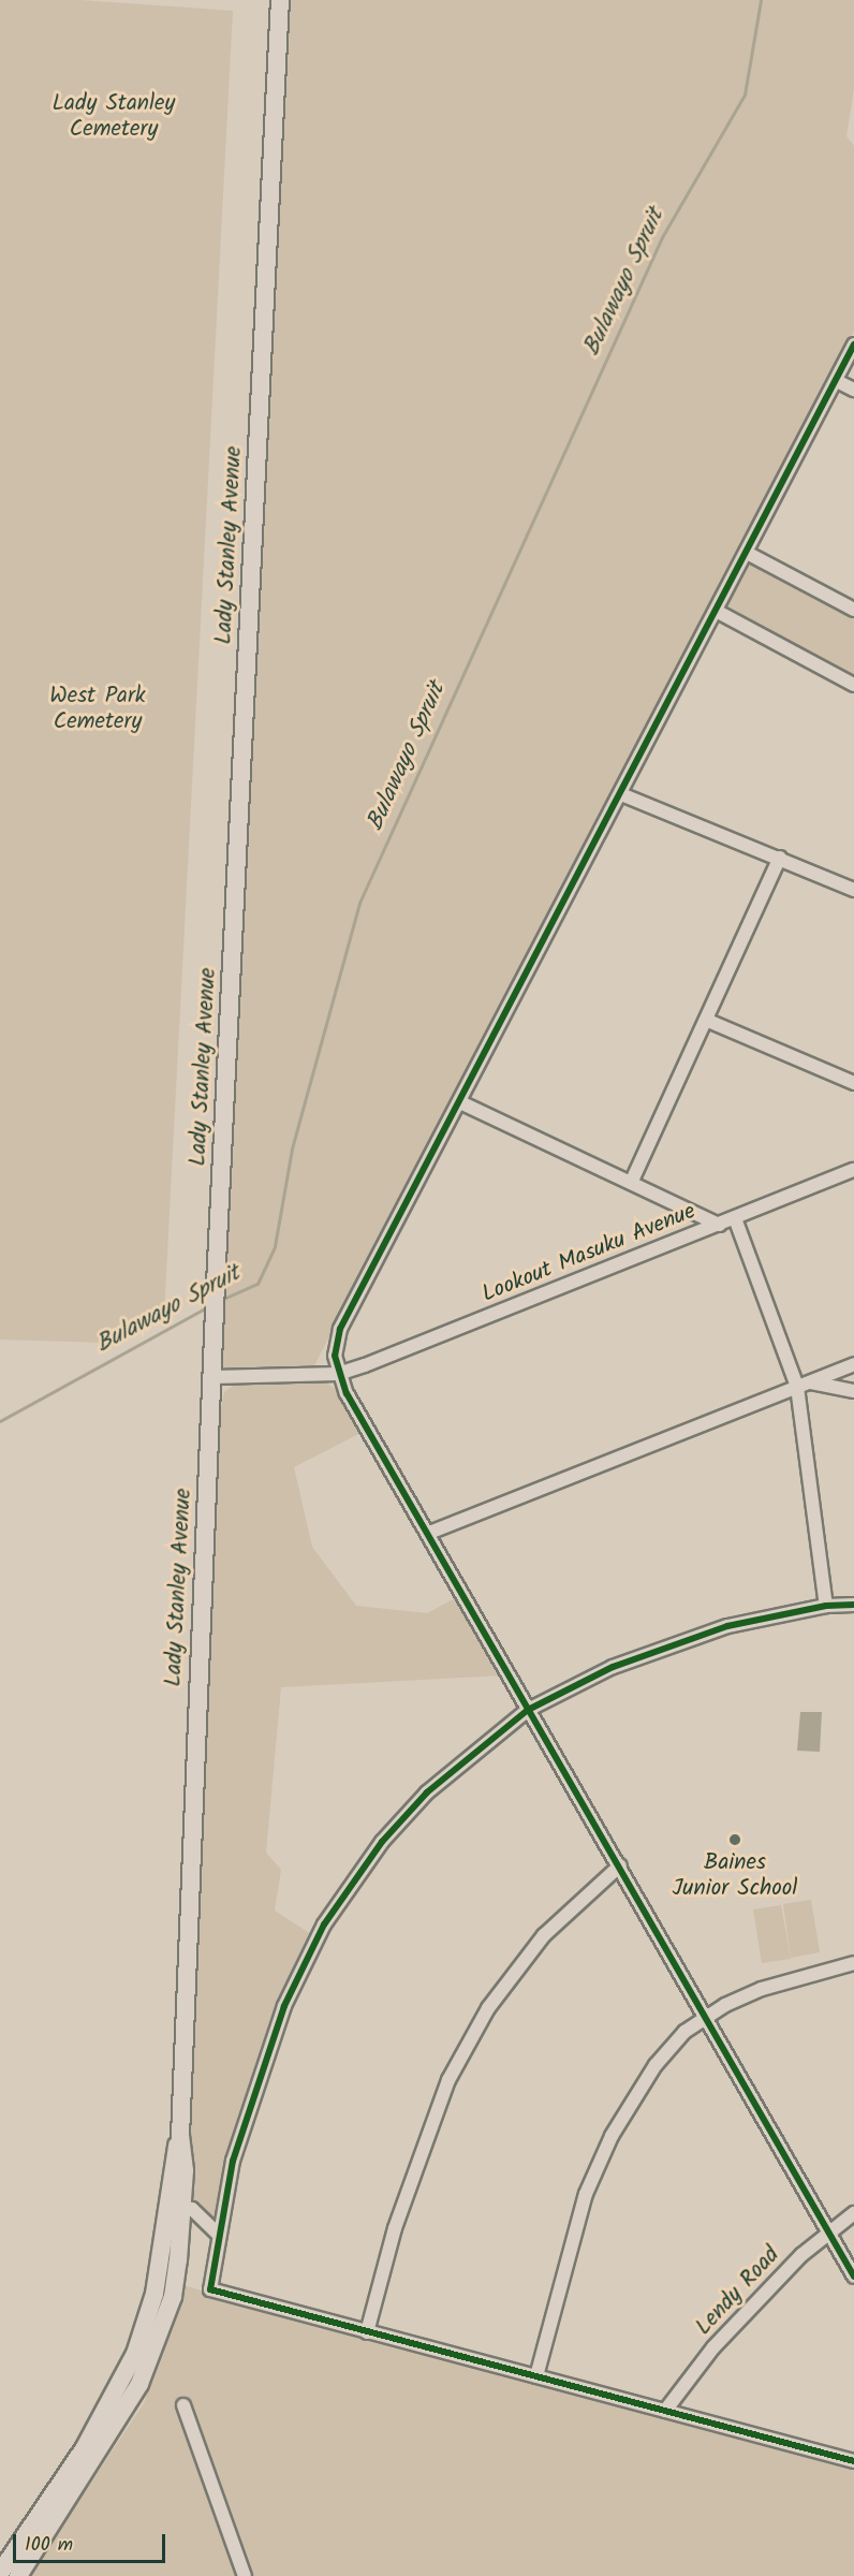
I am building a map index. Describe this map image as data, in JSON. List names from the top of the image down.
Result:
{
  "streets": {
    "highway": ["Lady Stanley Avenue"],
    "street": ["Lookout Masuku Avenue", "Lendy Road"]
  },
  "crossings": [
    ["Lady Stanley Avenue", "Lookout Masuku Avenue"]
  ],
  "water": ["Bulawayo Spruit"],
  "parks": ["Lady Stanley Cemetery", "West Park Cemetery"],
  "places": ["Baines Junior School"],
  "scale_bar": "100 m"
}
